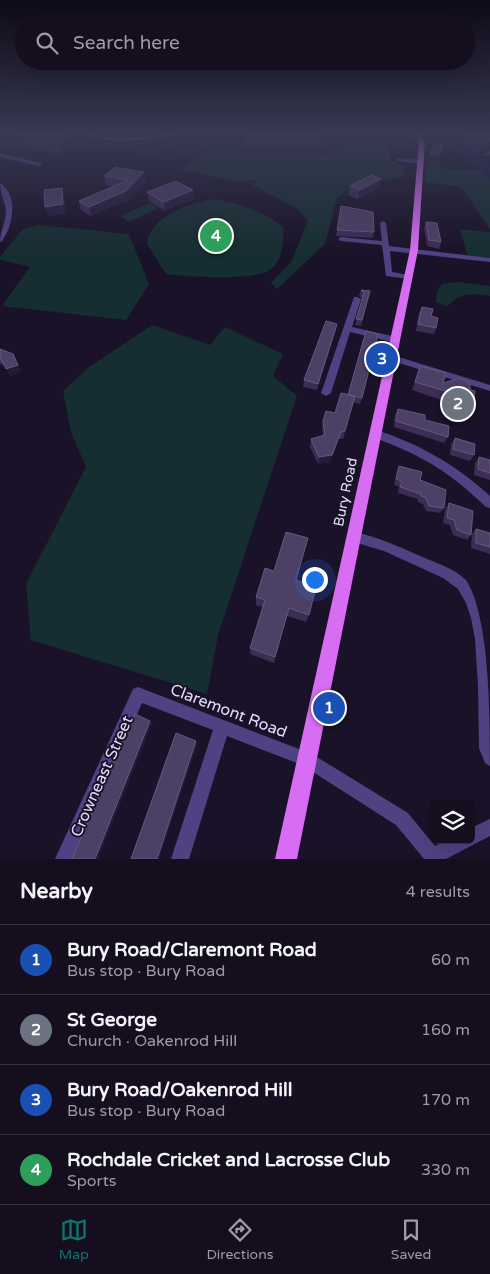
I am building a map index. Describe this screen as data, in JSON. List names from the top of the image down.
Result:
{
  "streets": {
    "main road": ["Bury Road"],
    "street": ["Claremont Road", "Crowneast Street"]
  },
  "crossings": [
    ["Bury Road", "Claremont Road"],
    ["Claremont Road", "Crowneast Street"]
  ],
  "page": {
    "search": "Search here",
    "pins": [
      "4",
      "3",
      "2",
      "1"
    ],
    "heading": ["Nearby", "4 results"],
    "list": [
      {
        "mark": "1",
        "name": "Bury Road/Claremont Road",
        "note": "Bus stop · Bury Road",
        "value": "60 m"
      },
      {
        "mark": "2",
        "name": "St George",
        "note": "Church · Oakenrod Hill",
        "value": "160 m"
      },
      {
        "mark": "3",
        "name": "Bury Road/Oakenrod Hill",
        "note": "Bus stop · Bury Road",
        "value": "170 m"
      },
      {
        "mark": "4",
        "name": "Rochdale Cricket and Lacrosse Club",
        "note": "Sports",
        "value": "330 m"
      }
    ],
    "nav": ["Map", "Directions", "Saved"]
  }
}
